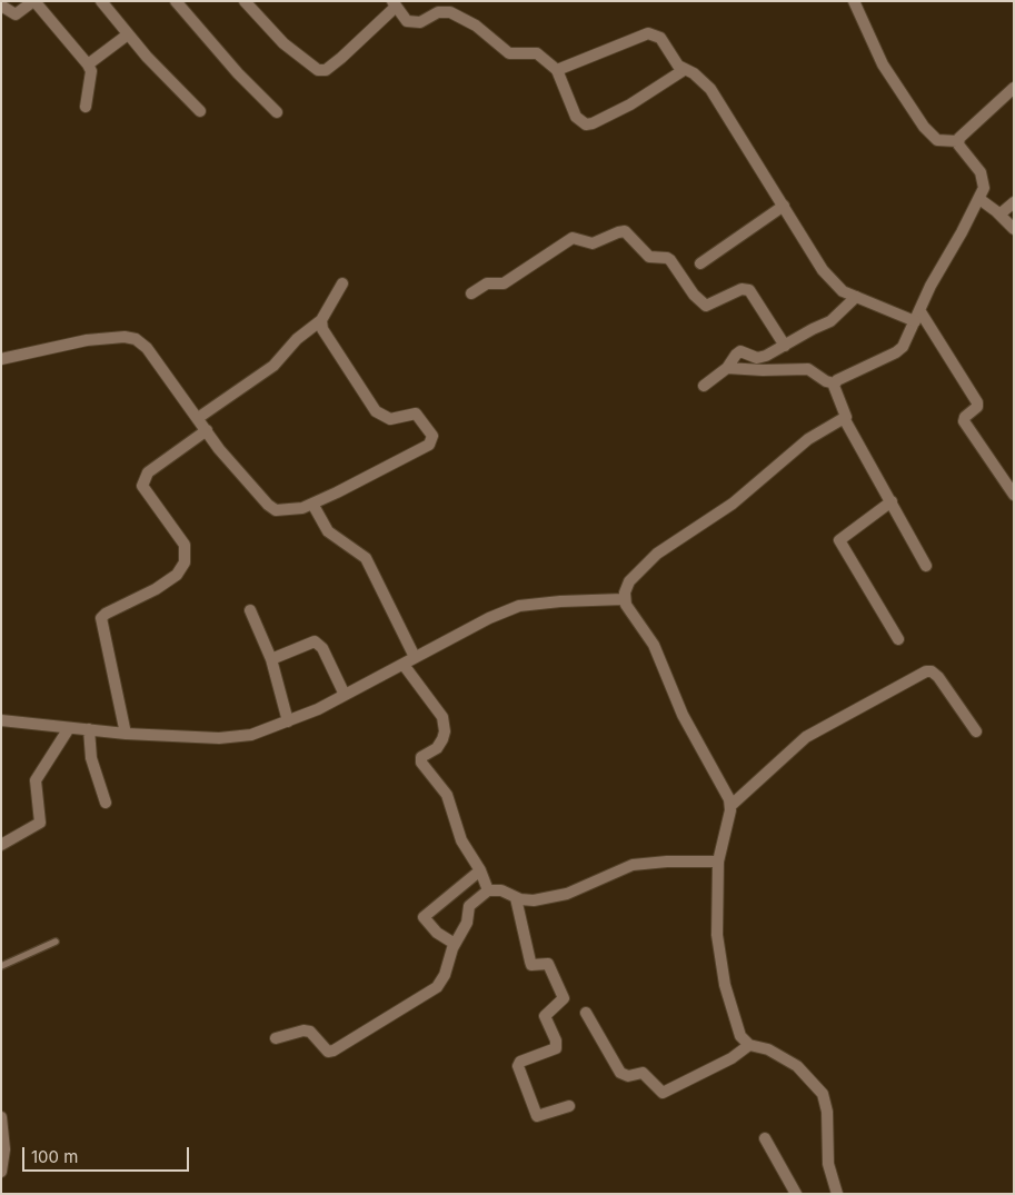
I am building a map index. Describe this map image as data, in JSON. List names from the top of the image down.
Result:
{
  "scale_bar": "100 m"
}
